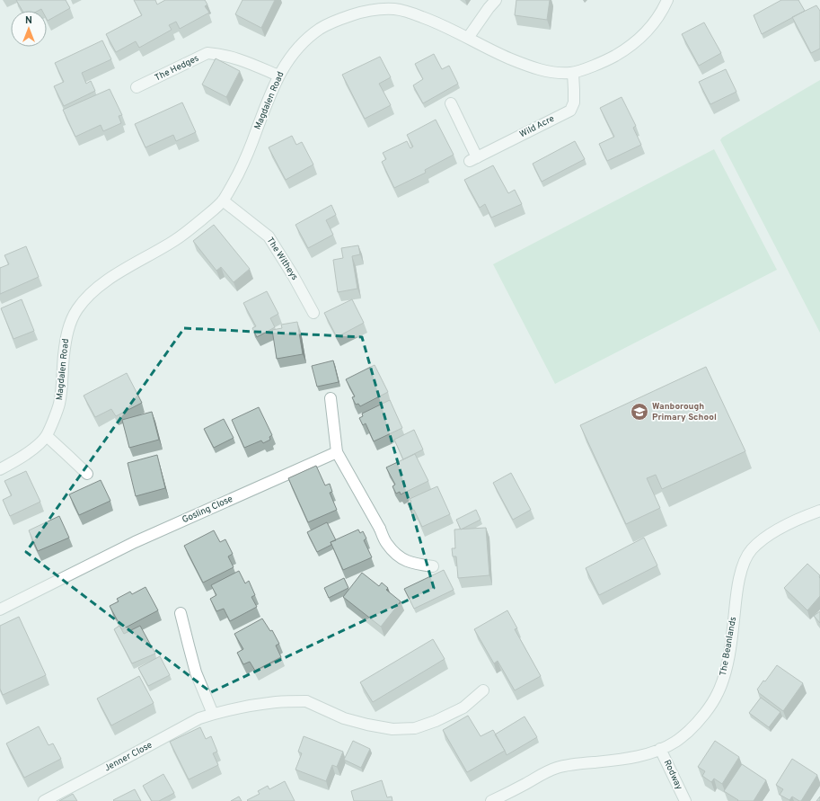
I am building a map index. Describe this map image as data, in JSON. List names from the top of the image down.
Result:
{
  "streets": {
    "street": [
      "The Hedges",
      "Magdalen Road",
      "Wild Acre",
      "The Witheys",
      "Gosling Close",
      "The Beanlands",
      "Jenner Close",
      "Rodway"
    ]
  },
  "crossings": [
    ["The Hedges", "Magdalen Road"],
    ["Magdalen Road", "Wild Acre"],
    ["Magdalen Road", "The Witheys"],
    ["The Beanlands", "Rodway"]
  ],
  "places": {
    "school or university": ["Wanborough Primary School"]
  },
  "north": "top"
}
